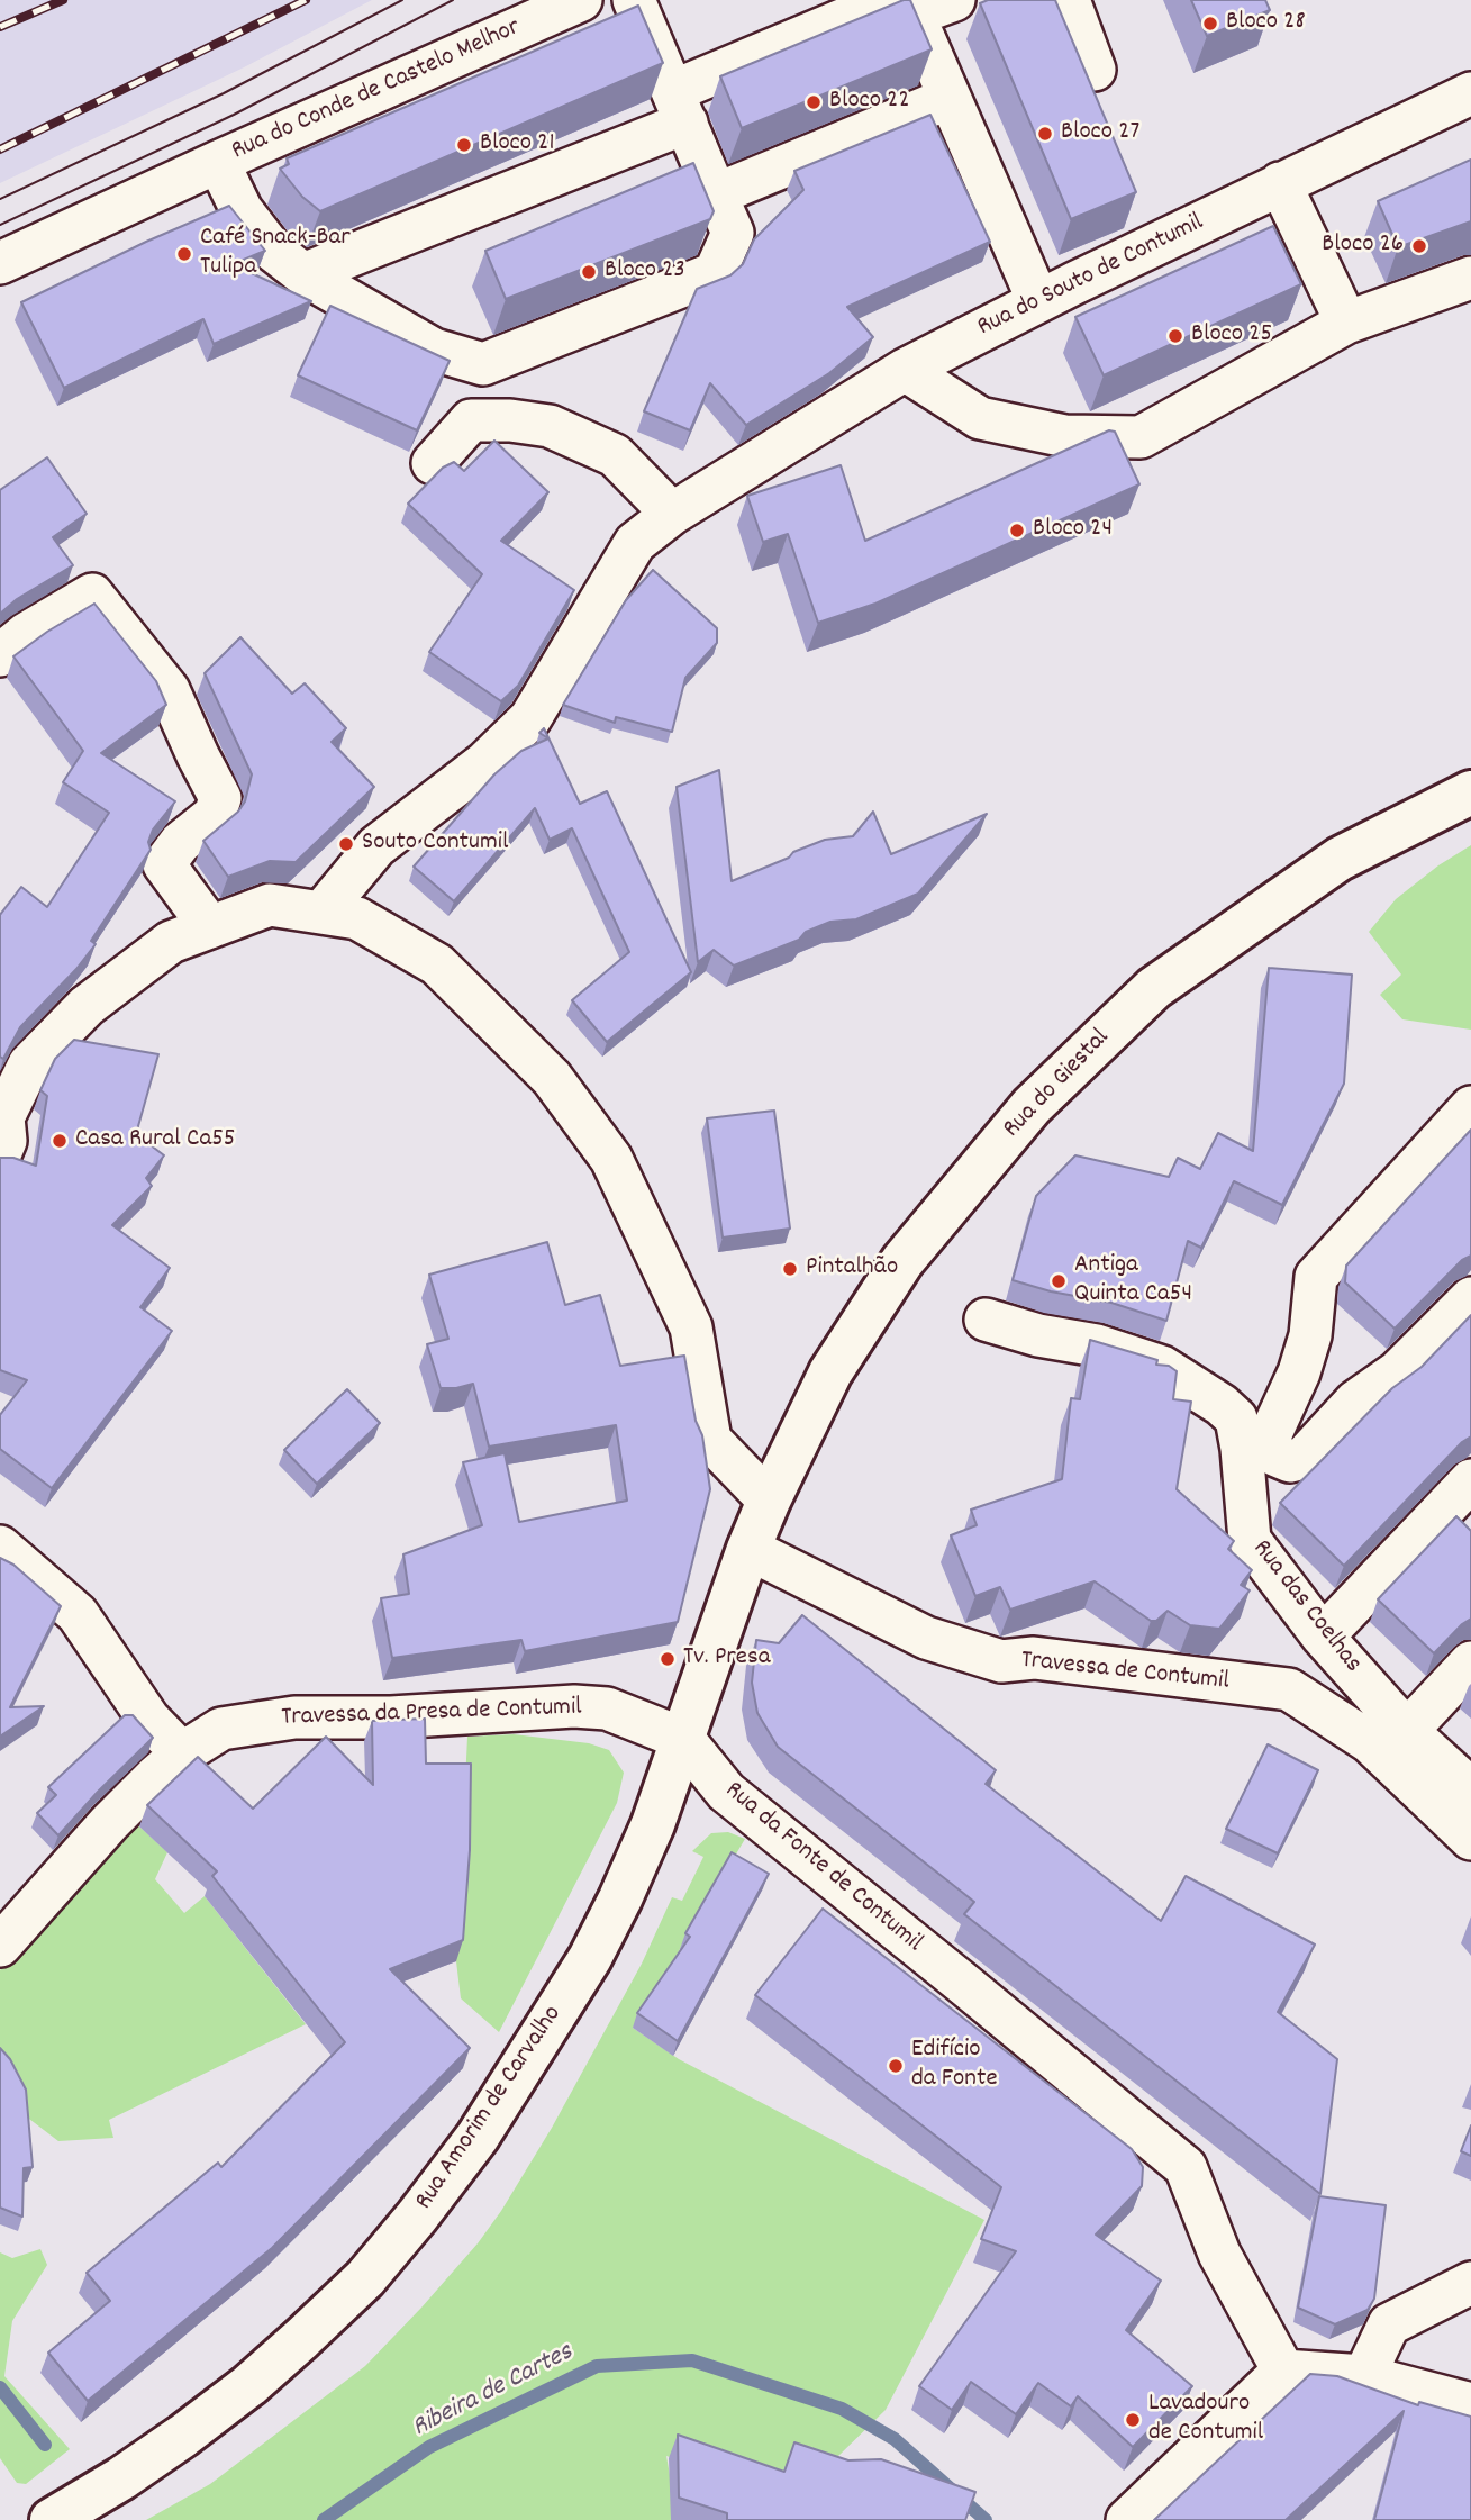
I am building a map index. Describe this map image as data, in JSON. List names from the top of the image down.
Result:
{
  "streets": {
    "street": [
      "Rua do Conde de Castelo Melhor",
      "Rua do Souto de Contumil",
      "Rua do Giestal",
      "Rua das Coelhas",
      "Travessa de Contumil",
      "Travessa da Presa de Contumil",
      "Rua da Fonte de Contumil",
      "Rua Amorim de Carvalho"
    ]
  },
  "crossings": [
    ["Travessa da Presa de Contumil", "Rua da Fonte de Contumil"],
    ["Travessa da Presa de Contumil", "Rua Amorim de Carvalho"],
    ["Rua da Fonte de Contumil", "Rua Amorim de Carvalho"]
  ],
  "water": ["Ribeira de Cartes"],
  "places": [
    "Bloco 28",
    "Bloco 22",
    "Bloco 27",
    "Bloco 21",
    "Bloco 26",
    "Café Snack-Bar Tulipa",
    "Bloco 23",
    "Bloco 25",
    "Bloco 24",
    "Souto Contumil",
    "Casa Rural Ca55",
    "Pintalhão",
    "Antiga Quinta Ca54",
    "Tv. Presa",
    "Edifício da Fonte",
    "Lavadouro de Contumil"
  ]
}
